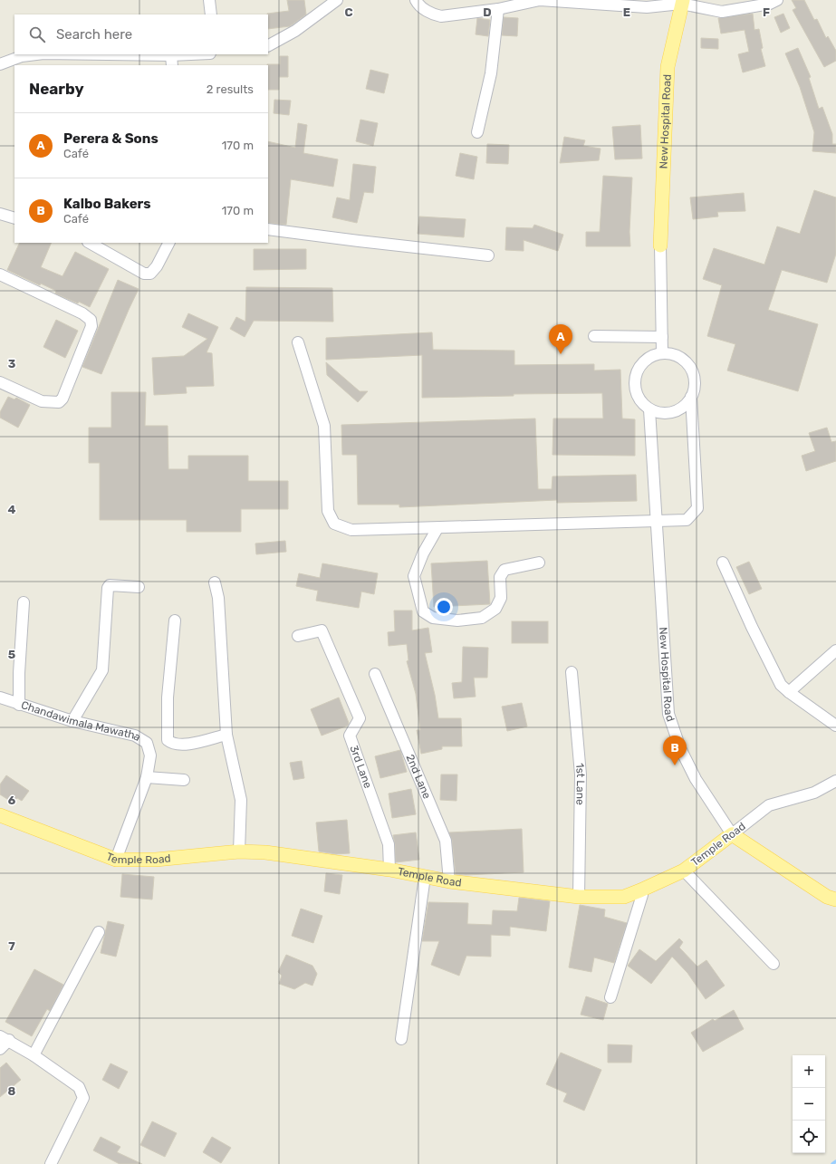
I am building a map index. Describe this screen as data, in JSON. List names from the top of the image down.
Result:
{
  "streets": {
    "main road": ["New Hospital Road", "Temple Road"],
    "street": [
      "Chandawimala Mawatha",
      "3rd Lane",
      "2nd Lane",
      "1st Lane"
    ]
  },
  "crossings": [
    ["New Hospital Road", "Temple Road"],
    ["Chandawimala Mawatha", "Temple Road"],
    ["3rd Lane", "Temple Road"],
    ["2nd Lane", "Temple Road"],
    ["1st Lane", "Temple Road"]
  ],
  "page": {
    "search": "Search here",
    "heading": ["Nearby", "2 results"],
    "list": [
      {
        "mark": "A",
        "name": "Perera & Sons",
        "note": "Café",
        "value": "170 m"
      },
      {
        "mark": "B",
        "name": "Kalbo Bakers",
        "note": "Café",
        "value": "170 m"
      }
    ],
    "pins": ["A", "B"],
    "map_buttons": ["+", "−"]
  },
  "grid": {
    "columns": [
      "C",
      "D",
      "E",
      "F"
    ],
    "rows": [
      "3",
      "4",
      "5",
      "6",
      "7",
      "8"
    ]
  }
}
